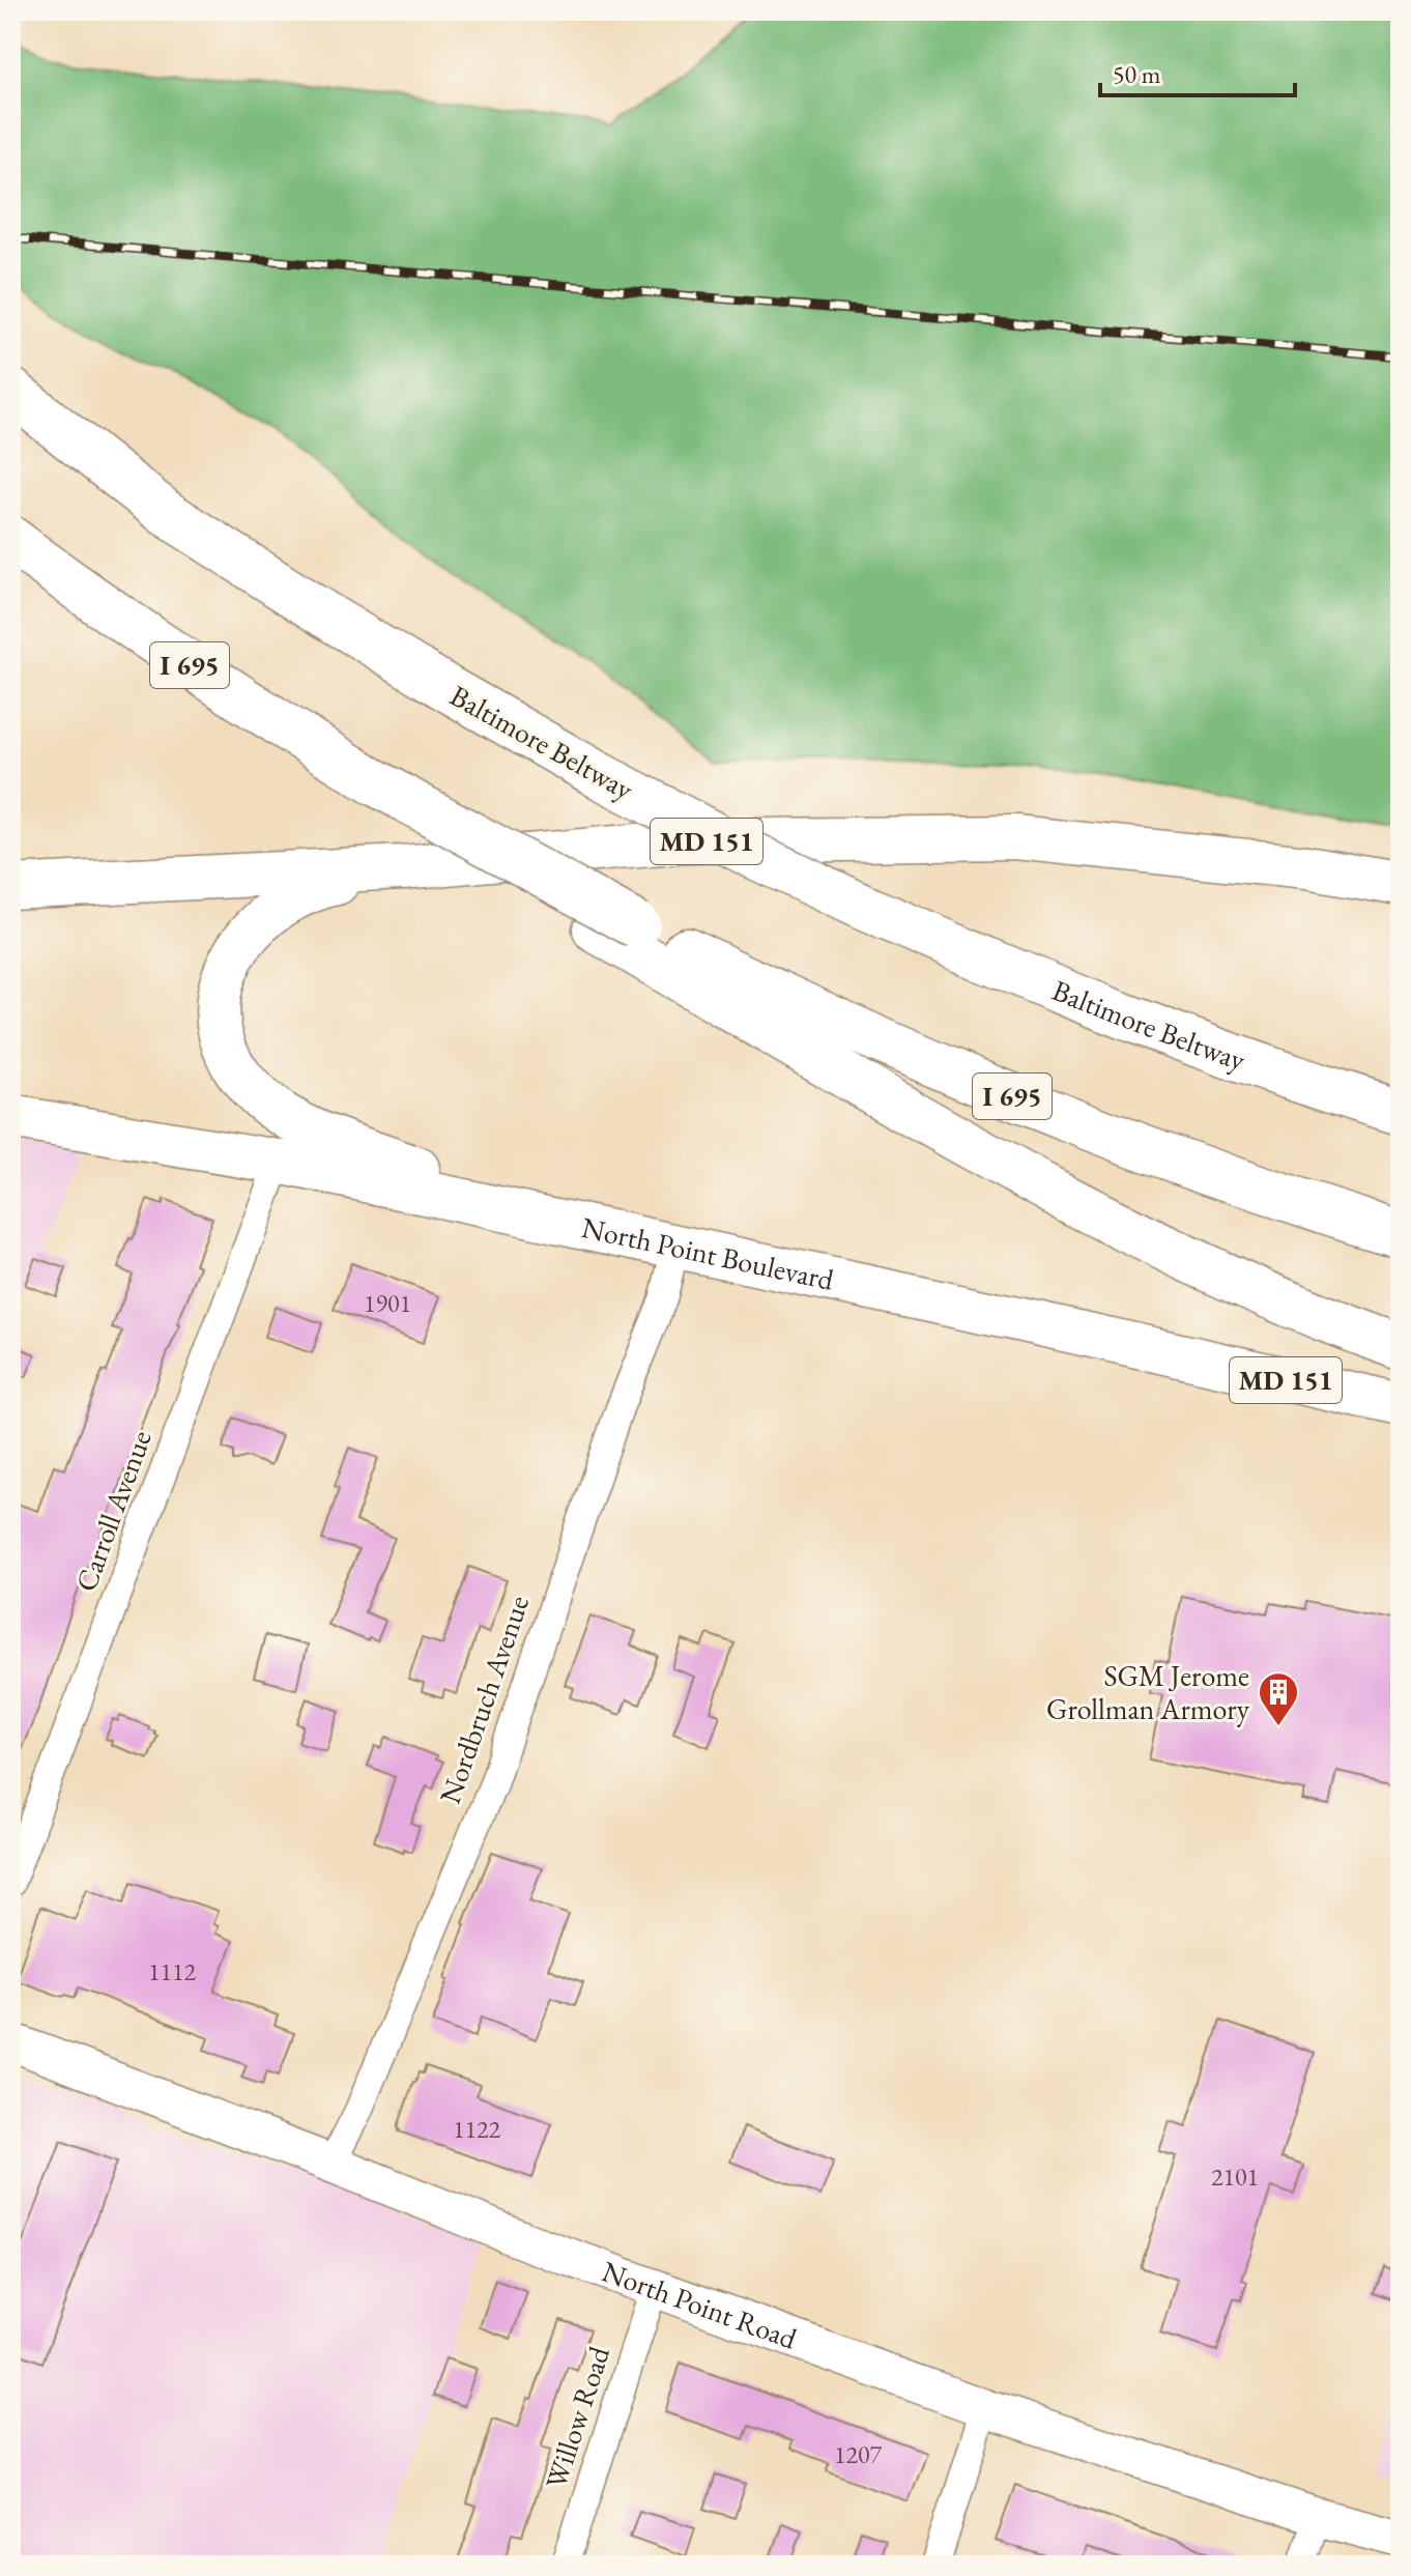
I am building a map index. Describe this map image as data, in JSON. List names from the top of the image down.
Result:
{
  "streets": {
    "highway": ["I 695", "Baltimore Beltway"],
    "main road": ["MD 151", "North Point Boulevard"],
    "street": [
      "Carroll Avenue",
      "Nordbruch Avenue",
      "North Point Road",
      "Willow Road"
    ]
  },
  "crossings": [
    ["North Point Boulevard", "Carroll Avenue"],
    ["North Point Boulevard", "Nordbruch Avenue"],
    ["Nordbruch Avenue", "North Point Road"],
    ["North Point Road", "Willow Road"]
  ],
  "places": {
    "building": ["SGM Jerome Grollman Armory"]
  },
  "house_numbers": [
    "1901",
    "1112",
    "1122",
    "2101",
    "1207"
  ],
  "scale_bar": "50 m"
}
